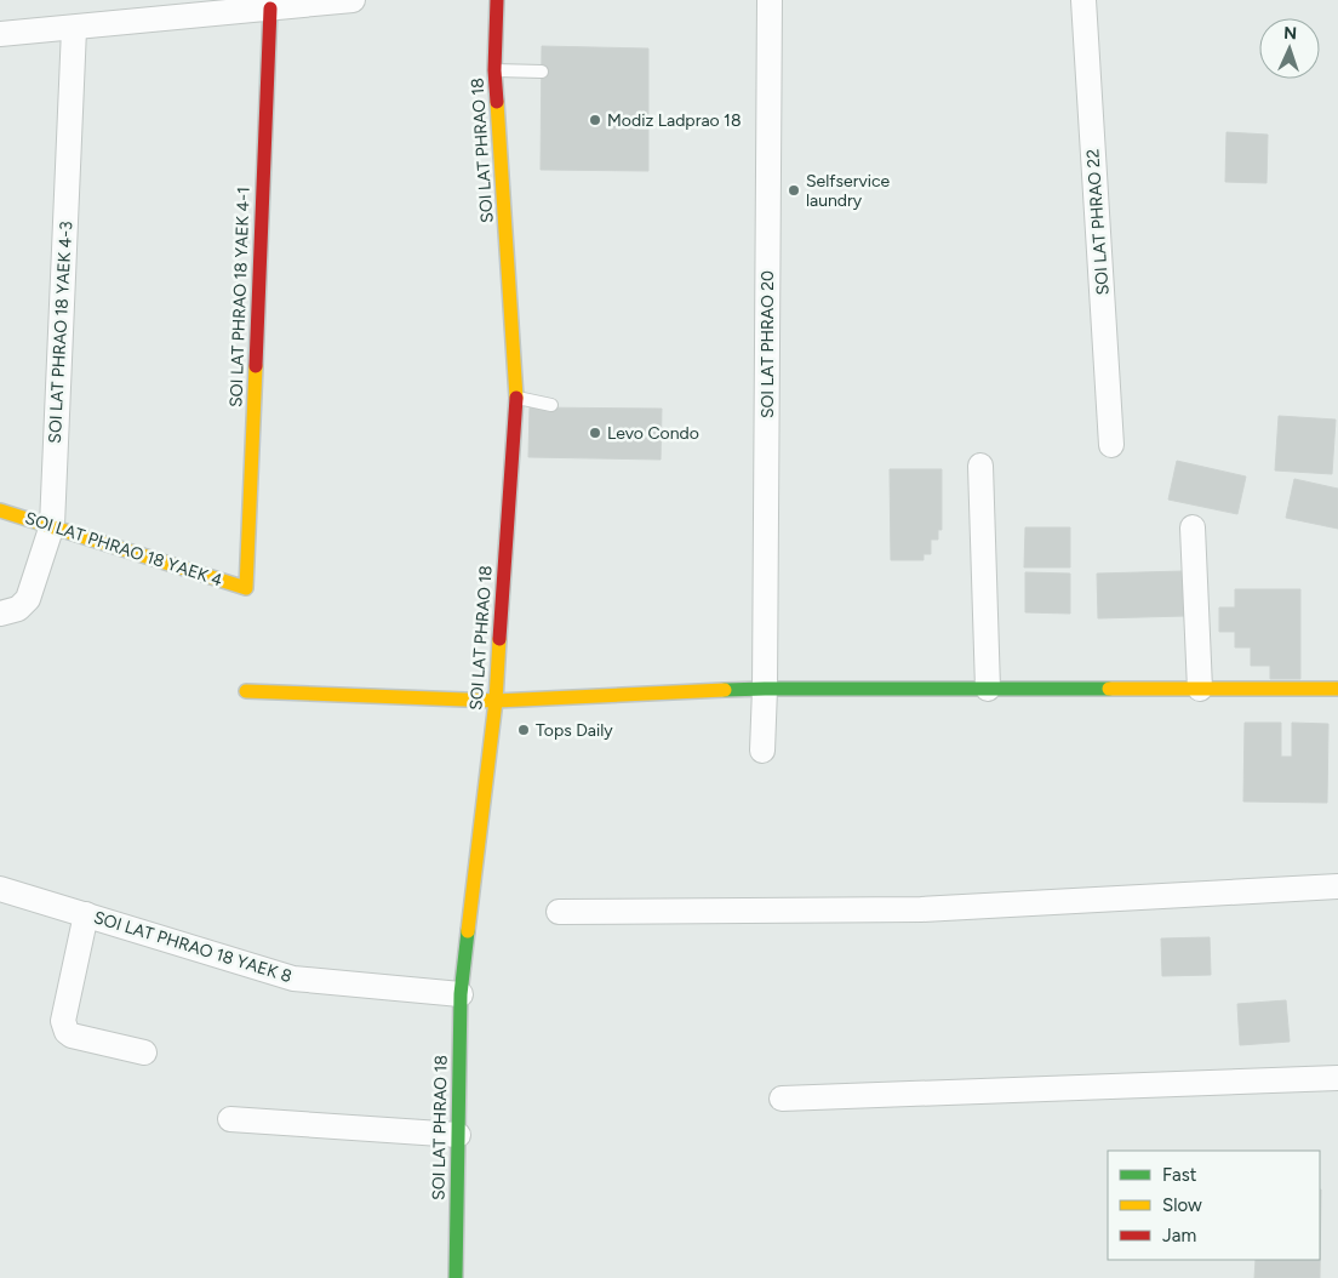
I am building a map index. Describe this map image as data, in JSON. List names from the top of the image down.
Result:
{
  "streets": {
    "street": [
      "SOI LAT PHRAO 18",
      "SOI LAT PHRAO 22",
      "SOI LAT PHRAO 18 YAEK 4-1",
      "SOI LAT PHRAO 18 YAEK 4-3",
      "SOI LAT PHRAO 20",
      "SOI LAT PHRAO 18 YAEK 4",
      "SOI LAT PHRAO 18 YAEK 8"
    ]
  },
  "crossings": [
    ["SOI LAT PHRAO 18", "SOI LAT PHRAO 18 YAEK 8"],
    ["SOI LAT PHRAO 18 YAEK 4-1", "SOI LAT PHRAO 18 YAEK 4"],
    ["SOI LAT PHRAO 18 YAEK 4-3", "SOI LAT PHRAO 18 YAEK 4"]
  ],
  "places": [
    "Modiz Ladprao 18",
    "Selfservice laundry",
    "Levo Condo",
    "Tops Daily"
  ],
  "legend": ["Fast", "Slow", "Jam"],
  "north": "top"
}
